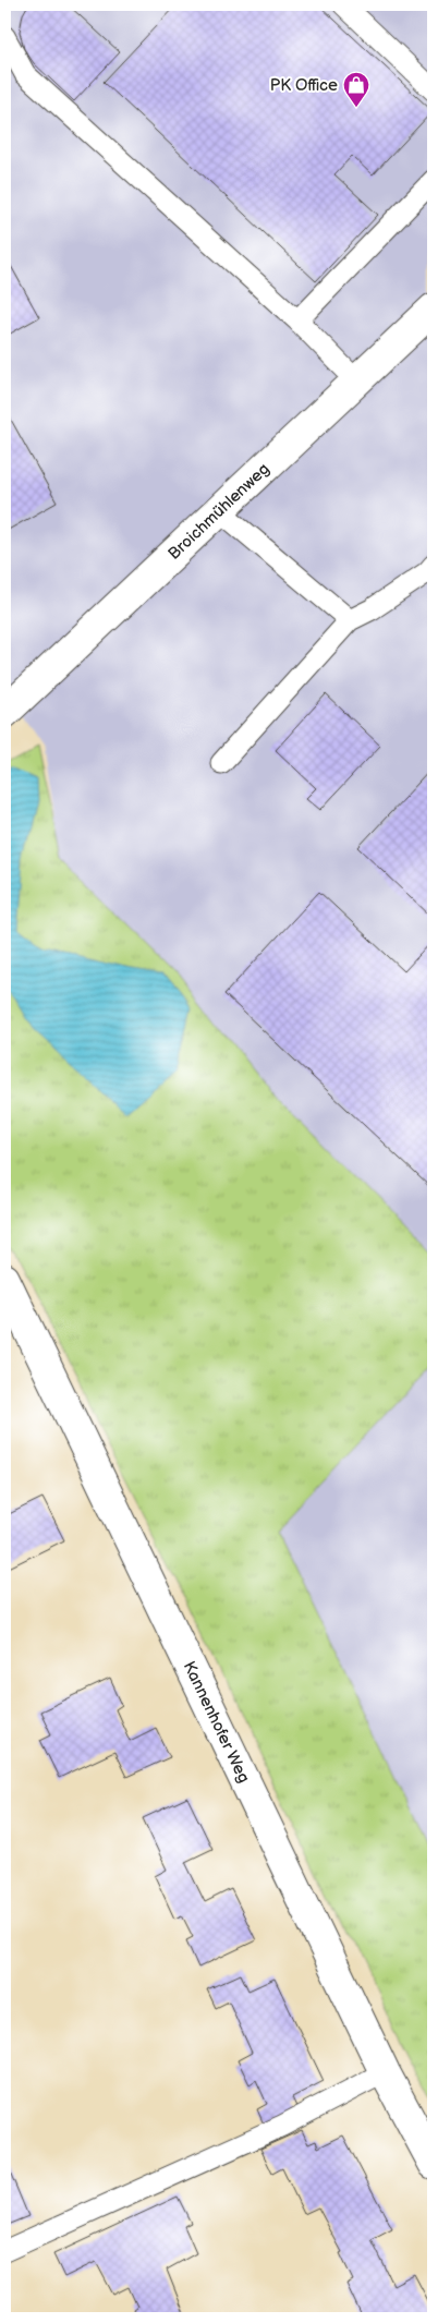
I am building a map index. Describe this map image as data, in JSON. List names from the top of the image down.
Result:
{
  "streets": {
    "street": ["Broichmühlenweg", "Kannenhofer Weg"]
  },
  "places": {
    "shop": ["PK Office"]
  }
}
